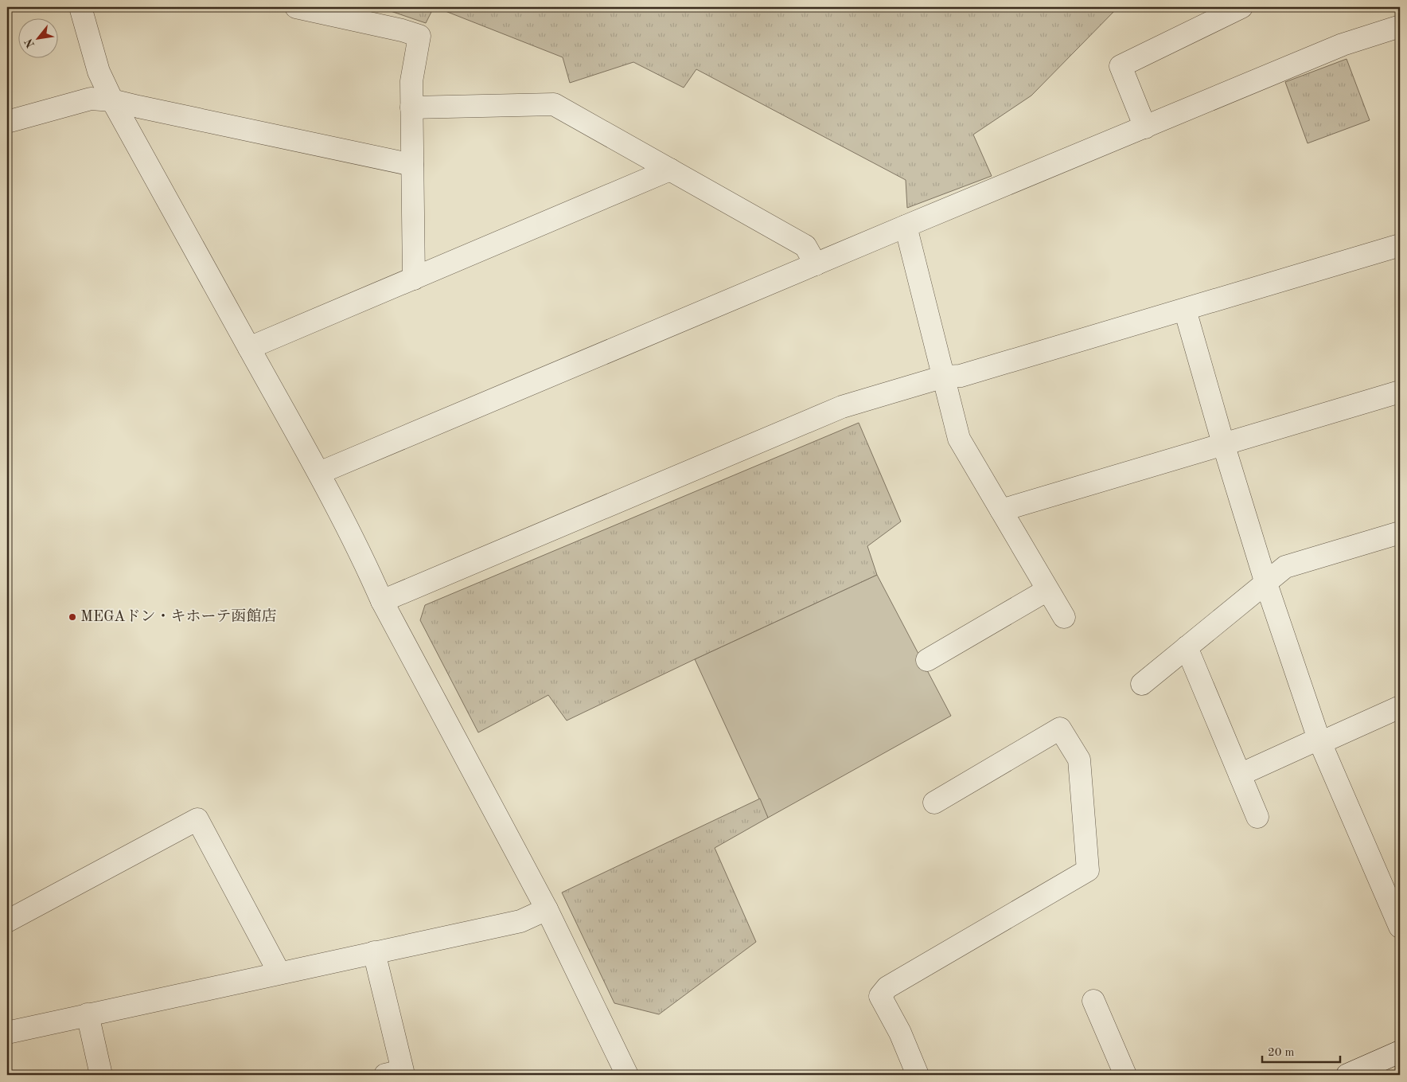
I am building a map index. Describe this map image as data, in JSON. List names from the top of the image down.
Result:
{
  "places": ["MEGAドン・キホーテ函館店"],
  "scale_bar": "20 m",
  "north": "bottom left"
}
